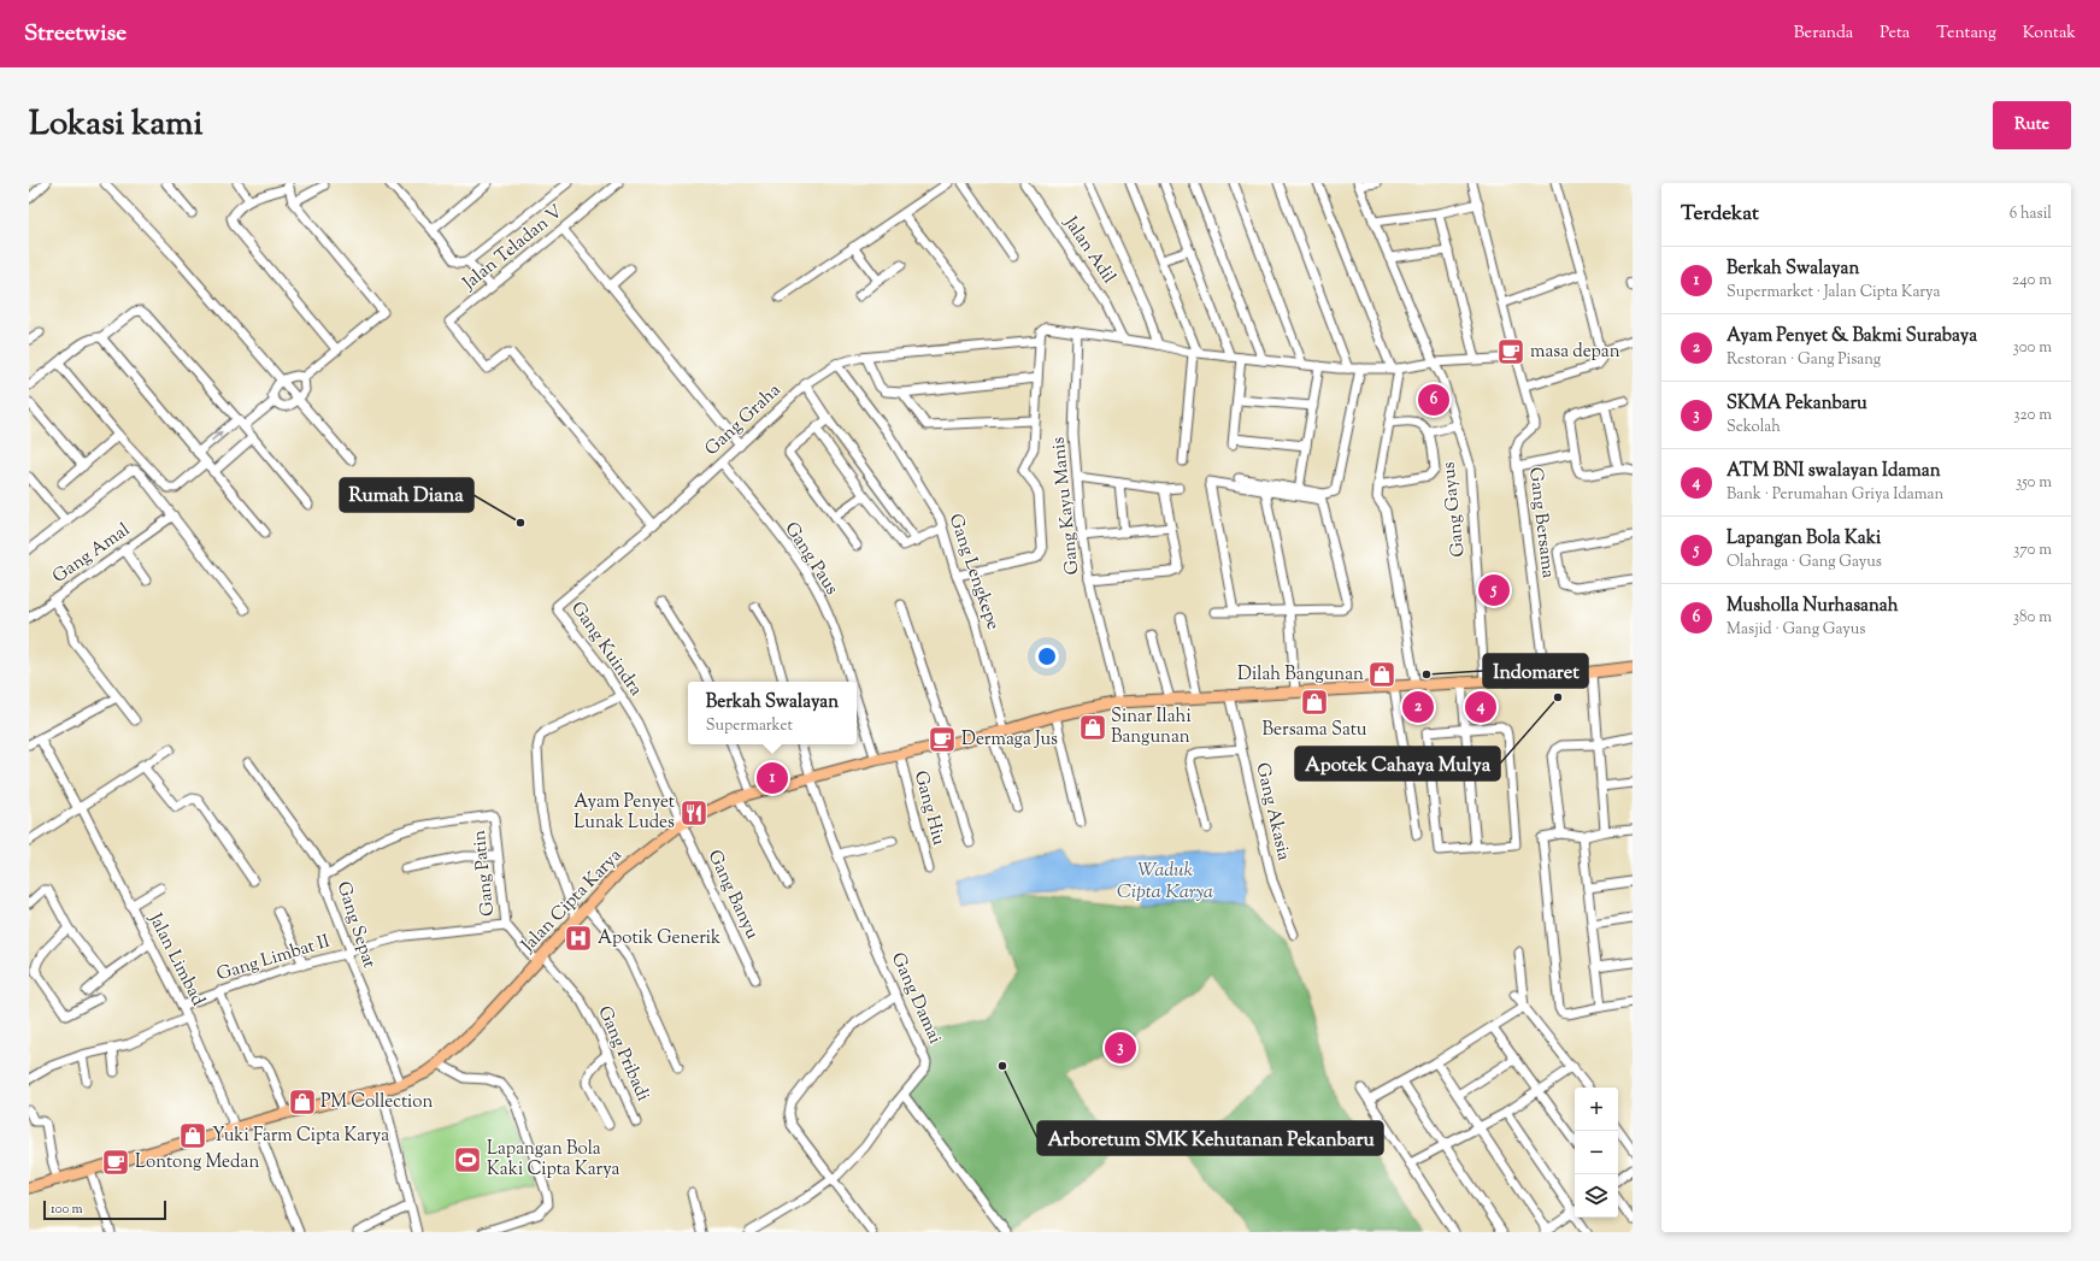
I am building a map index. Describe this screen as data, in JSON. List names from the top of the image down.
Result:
{
  "streets": {
    "main road": ["Jalan Cipta Karya"],
    "street": [
      "Jalan Teladan V",
      "Jalan Adil",
      "Gang Graha",
      "Gang Kayu Manis",
      "Gang Gayus",
      "Gang Bersama",
      "Gang Amal",
      "Gang Paus",
      "Gang Lengkepe",
      "Gang Kuindra",
      "Gang Hiu",
      "Gang Akasia",
      "Gang Patin",
      "Gang Banyu",
      "Gang Sepat",
      "Gang Limbat II",
      "Jalan Limbad",
      "Gang Damai",
      "Gang Pribadi"
    ]
  },
  "crossings": [
    ["Jalan Teladan V", "Gang Graha"],
    ["Jalan Teladan V", "Gang Kuindra"],
    ["Gang Graha", "Gang Paus"],
    ["Gang Graha", "Gang Lengkepe"],
    ["Gang Graha", "Gang Kuindra"],
    ["Gang Kayu Manis", "Jalan Cipta Karya"],
    ["Gang Gayus", "Jalan Cipta Karya"],
    ["Gang Bersama", "Jalan Cipta Karya"],
    ["Gang Paus", "Jalan Cipta Karya"],
    ["Gang Lengkepe", "Jalan Cipta Karya"],
    ["Gang Kuindra", "Gang Banyu"],
    ["Gang Kuindra", "Jalan Cipta Karya"],
    ["Gang Hiu", "Jalan Cipta Karya"],
    ["Gang Akasia", "Jalan Cipta Karya"],
    ["Gang Patin", "Jalan Cipta Karya"],
    ["Gang Patin", "Gang Sepat"],
    ["Gang Patin", "Gang Limbat II"],
    ["Gang Patin", "Gang Pribadi"],
    ["Gang Banyu", "Jalan Cipta Karya"],
    ["Jalan Cipta Karya", "Gang Sepat"],
    ["Jalan Cipta Karya", "Jalan Limbad"],
    ["Jalan Cipta Karya", "Gang Damai"],
    ["Jalan Cipta Karya", "Gang Pribadi"],
    ["Gang Sepat", "Gang Limbat II"],
    ["Gang Limbat II", "Jalan Limbad"]
  ],
  "water": ["Waduk Cipta Karya"],
  "places": {
    "cafe": ["masa depan", "Dermaga Jus", "Lontong Medan"],
    "other": [
      "Rumah Diana",
      "Indomaret",
      "Apotek Cahaya Mulya",
      "Arboretum SMK Kehutanan Pekanbaru"
    ],
    "shop": [
      "Dilah Bangunan",
      "Bersama Satu",
      "Sinar Ilahi Bangunan",
      "PM Collection",
      "Yuki Farm Cipta Karya"
    ],
    "restaurant": ["Ayam Penyet Lunak Ludes"],
    "hospital": ["Apotik Generik"],
    "sports": ["Lapangan Bola Kaki Cipta Karya"]
  },
  "scale_bar": "100 m",
  "page": {
    "header": "Streetwise",
    "nav": [
      "Beranda",
      "Peta",
      "Tentang",
      "Kontak"
    ],
    "title": "Lokasi kami",
    "buttons": "Rute",
    "heading": ["Terdekat", "6 hasil"],
    "list": [
      {
        "mark": "1",
        "name": "Berkah Swalayan",
        "note": "Supermarket · Jalan Cipta Karya",
        "value": "240 m"
      },
      {
        "mark": "2",
        "name": "Ayam Penyet & Bakmi Surabaya",
        "note": "Restoran · Gang Pisang",
        "value": "300 m"
      },
      {
        "mark": "3",
        "name": "SKMA Pekanbaru",
        "note": "Sekolah",
        "value": "320 m"
      },
      {
        "mark": "4",
        "name": "ATM BNI swalayan Idaman",
        "note": "Bank · Perumahan Griya Idaman",
        "value": "350 m"
      },
      {
        "mark": "5",
        "name": "Lapangan Bola Kaki",
        "note": "Olahraga · Gang Gayus",
        "value": "370 m"
      },
      {
        "mark": "6",
        "name": "Musholla Nurhasanah",
        "note": "Masjid · Gang Gayus",
        "value": "380 m"
      }
    ],
    "pins": [
      "6",
      "5",
      "2",
      "4",
      "1",
      "3"
    ],
    "popup": ["Berkah Swalayan", "Supermarket"],
    "map_buttons": ["+", "−"],
    "scale": "100 m"
  }
}
